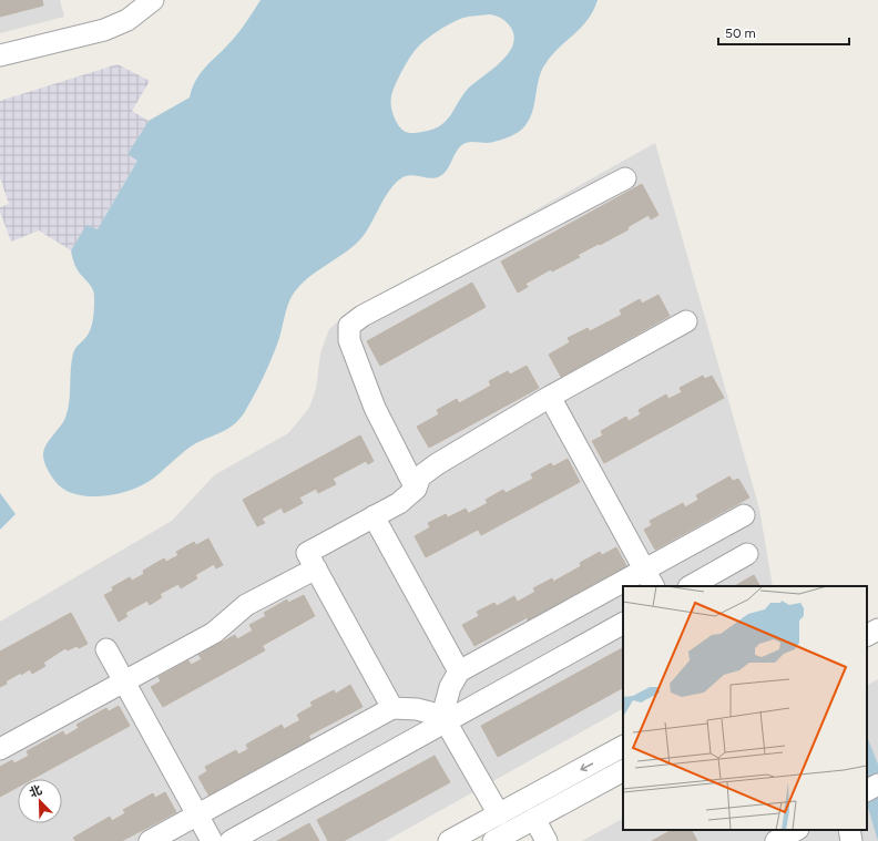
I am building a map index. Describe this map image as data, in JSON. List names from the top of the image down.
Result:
{
  "scale_bar": "50 m",
  "north": "top left"
}
